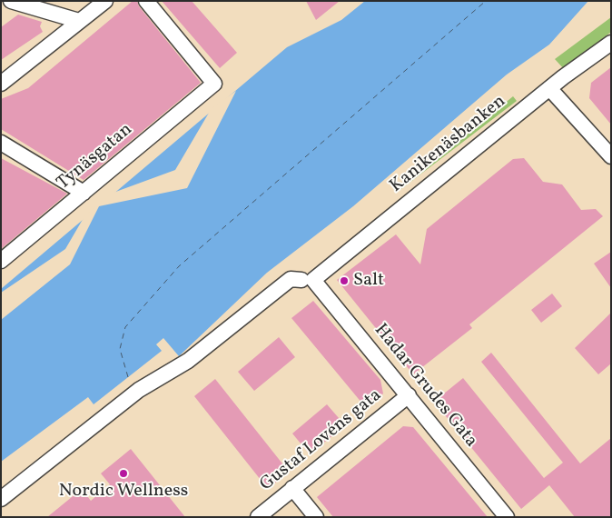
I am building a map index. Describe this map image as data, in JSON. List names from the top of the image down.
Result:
{
  "streets": {
    "street": [
      "Kanikenäsbanken",
      "Tynäsgatan",
      "Hadar Grudes Gata",
      "Gustaf Lovéns gata"
    ]
  },
  "crossings": [
    ["Kanikenäsbanken", "Hadar Grudes Gata"],
    ["Hadar Grudes Gata", "Gustaf Lovéns gata"]
  ],
  "places": ["Salt", "Nordic Wellness"]
}
